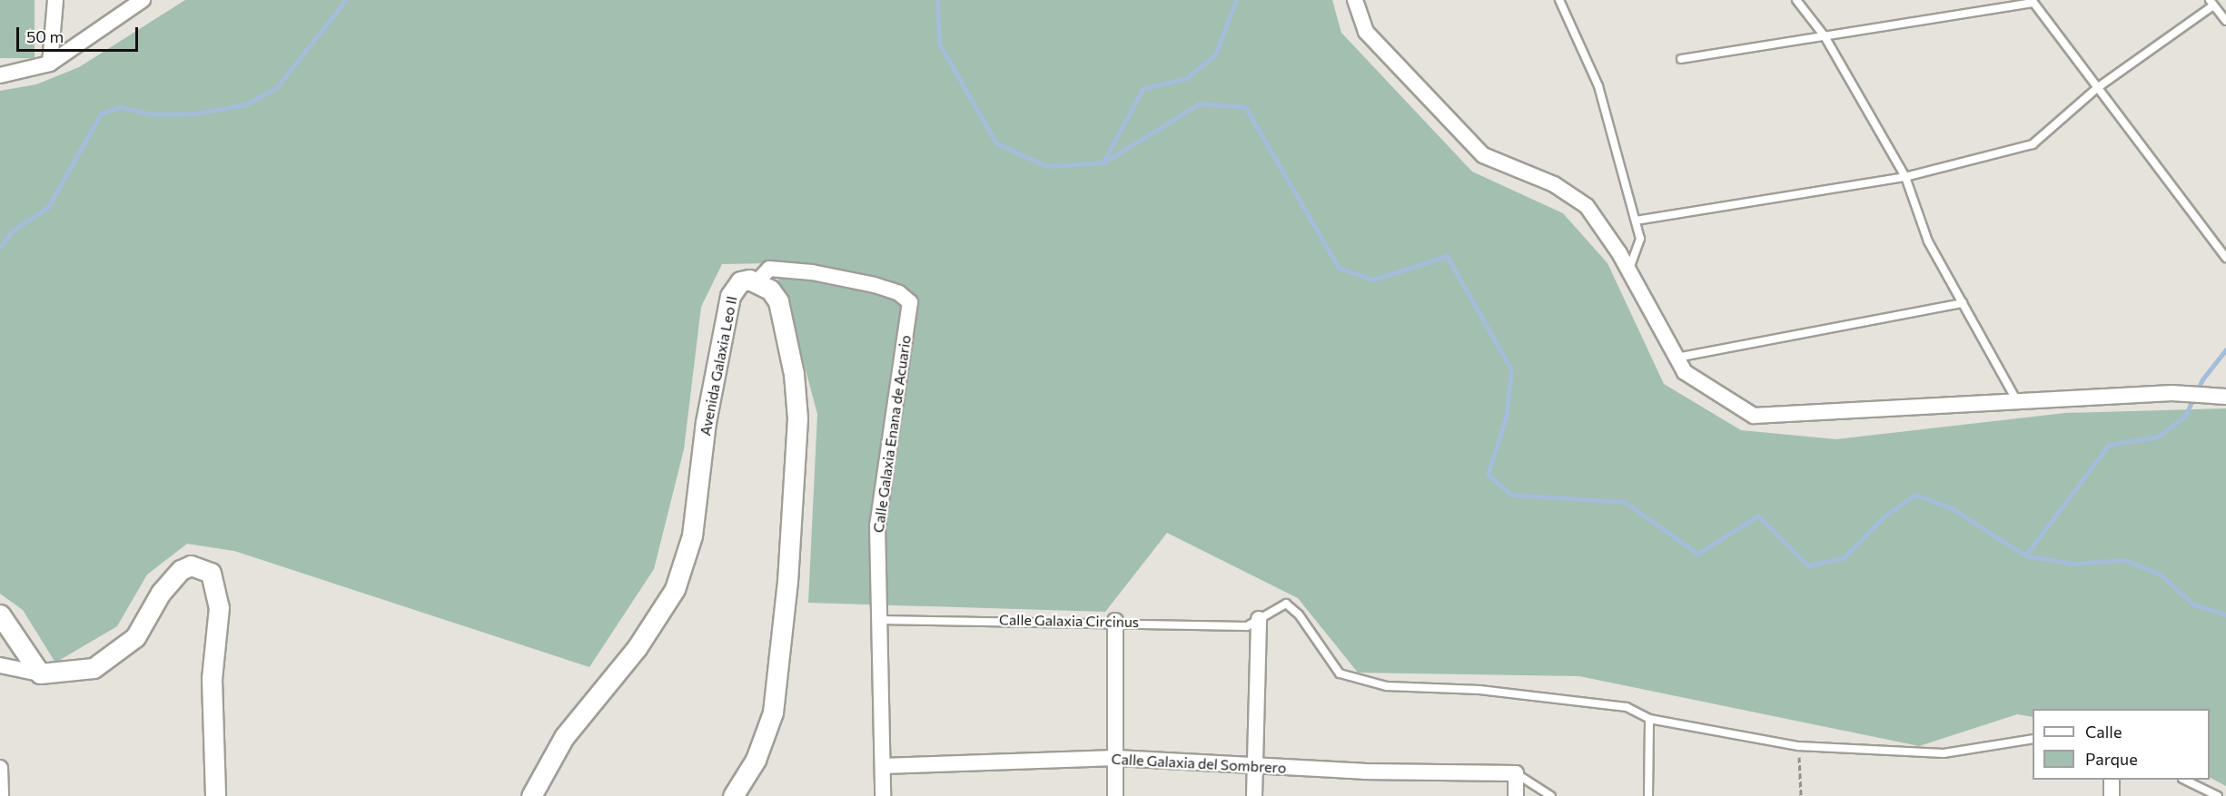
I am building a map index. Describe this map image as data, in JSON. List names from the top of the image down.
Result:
{
  "streets": {
    "street": ["Avenida Galaxia Leo II", "Calle Galaxia Enana de Acuario", "Calle Galaxia del Sombrero"],
    "lane": ["Calle Galaxia Circinus"]
  },
  "crossings": [
    ["Avenida Galaxia Leo II", "Calle Galaxia Enana de Acuario"],
    ["Calle Galaxia Enana de Acuario", "Calle Galaxia Circinus"],
    ["Calle Galaxia Enana de Acuario", "Calle Galaxia del Sombrero"]
  ],
  "legend": ["Calle", "Parque"],
  "scale_bar": "50 m"
}
